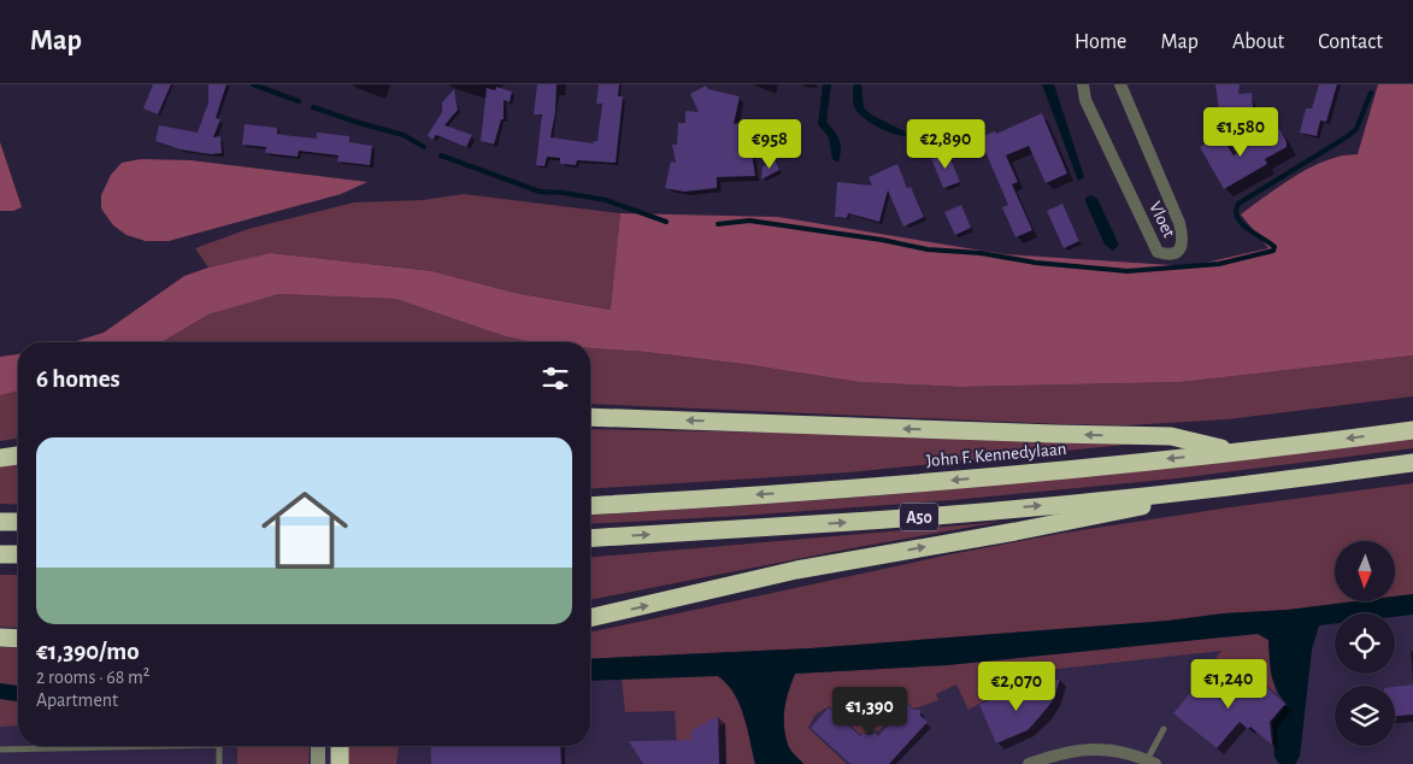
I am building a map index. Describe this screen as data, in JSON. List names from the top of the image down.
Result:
{
  "streets": {
    "highway": ["John F. Kennedylaan", "A50"],
    "street": ["Vloet"]
  },
  "crossings": [
    ["John F. Kennedylaan", "A50"]
  ],
  "north": "bottom",
  "page": {
    "header": "Map",
    "nav": [
      "Home",
      "Map",
      "About",
      "Contact"
    ],
    "price": [
      "€1,580",
      "€958",
      "€2,890",
      "€1,240",
      "€2,070",
      "€1,390"
    ],
    "heading": "6 homes",
    "list": [
      {
        "name": "€1,390/mo",
        "note": "2 rooms · 68 m² · Apartment"
      }
    ]
  }
}
